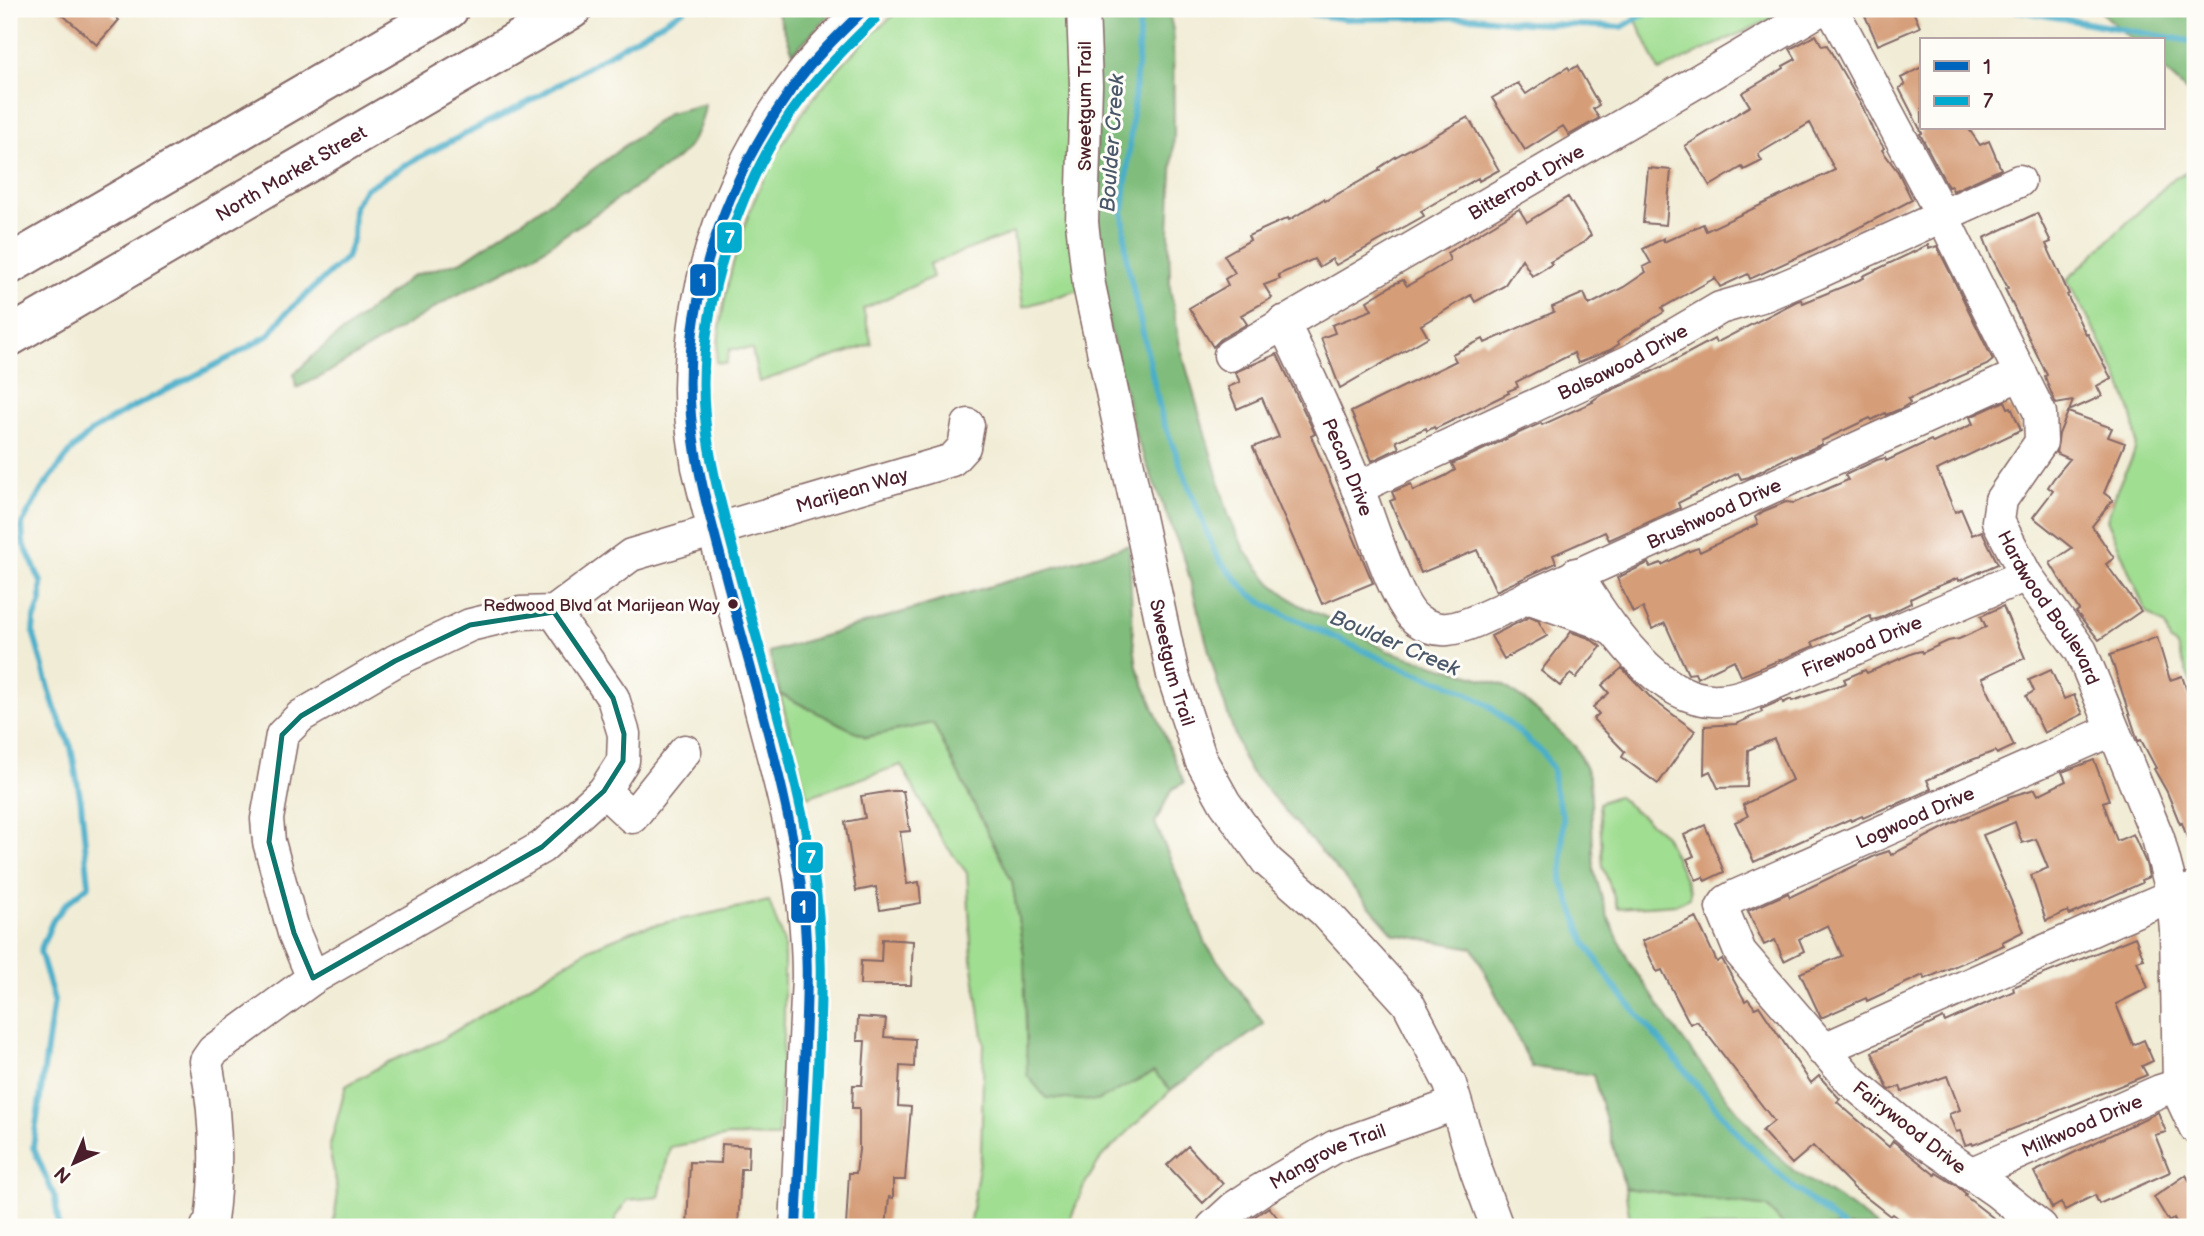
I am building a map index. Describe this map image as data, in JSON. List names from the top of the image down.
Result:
{
  "streets": {
    "main road": ["North Market Street"],
    "street": [
      "Sweetgum Trail",
      "Bitterroot Drive",
      "Balsawood Drive",
      "Pecan Drive",
      "Marijean Way",
      "Brushwood Drive",
      "Hardwood Boulevard",
      "Firewood Drive",
      "Logwood Drive",
      "Milkwood Drive",
      "Fairywood Drive",
      "Mangrove Trail"
    ]
  },
  "crossings": [
    ["Sweetgum Trail", "Mangrove Trail"],
    ["Bitterroot Drive", "Pecan Drive"],
    ["Balsawood Drive", "Pecan Drive"],
    ["Balsawood Drive", "Hardwood Boulevard"],
    ["Pecan Drive", "Brushwood Drive"],
    ["Brushwood Drive", "Hardwood Boulevard"],
    ["Hardwood Boulevard", "Firewood Drive"],
    ["Hardwood Boulevard", "Logwood Drive"],
    ["Hardwood Boulevard", "Milkwood Drive"],
    ["Logwood Drive", "Fairywood Drive"],
    ["Milkwood Drive", "Fairywood Drive"]
  ],
  "water": ["Boulder Creek"],
  "places": ["Redwood Blvd at Marijean Way"],
  "lines": ["transit line 1", "transit line 7"],
  "legend": ["1", "7"],
  "north": "bottom left"
}
